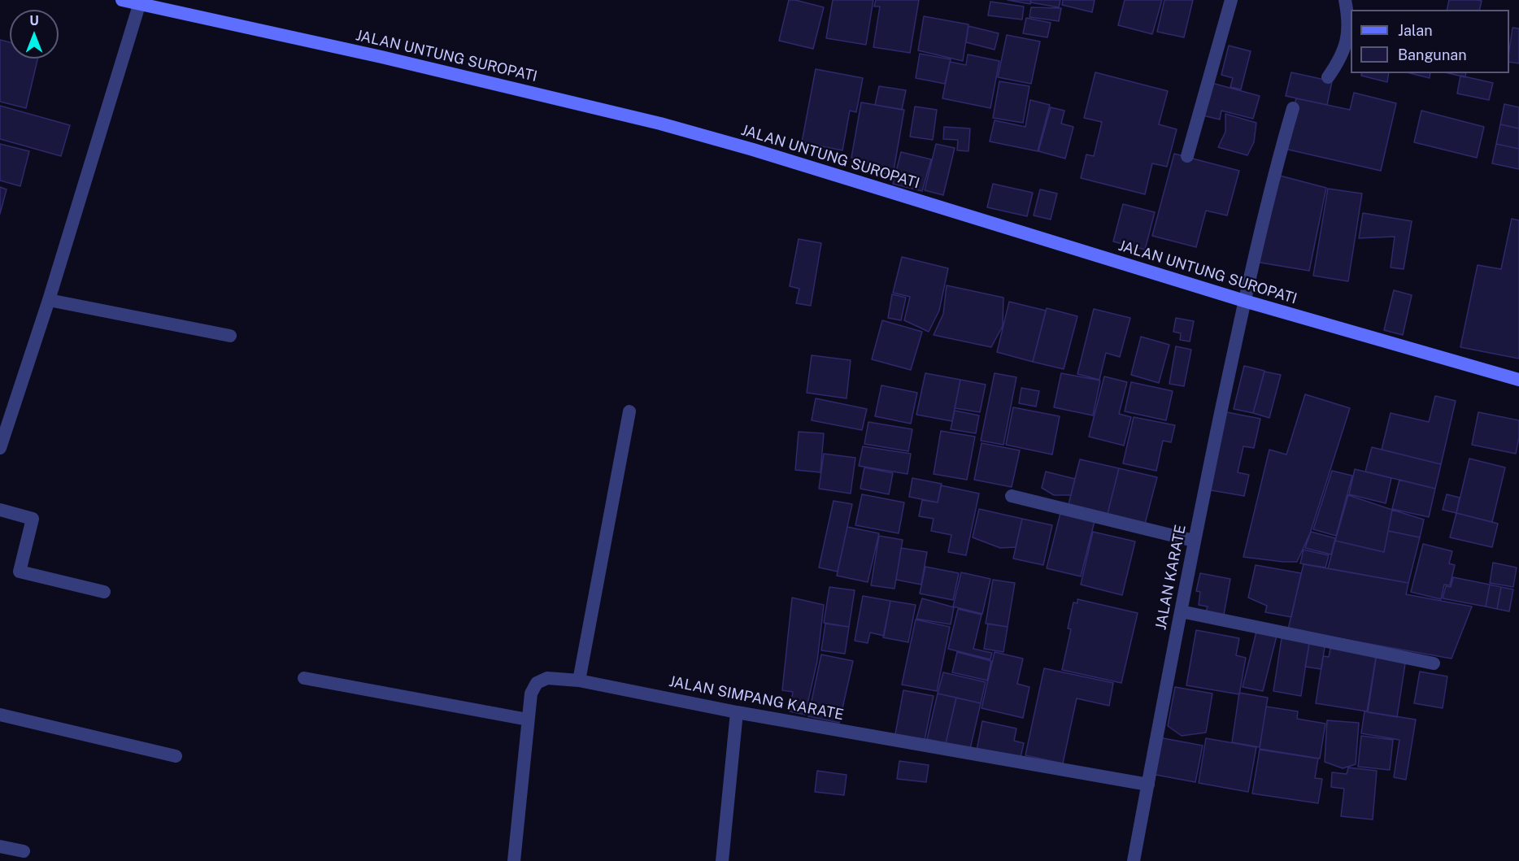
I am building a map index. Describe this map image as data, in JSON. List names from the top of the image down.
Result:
{
  "streets": {
    "main road": ["JALAN UNTUNG SUROPATI"],
    "street": ["JALAN KARATE", "JALAN SIMPANG KARATE"]
  },
  "crossings": [
    ["JALAN UNTUNG SUROPATI", "JALAN KARATE"],
    ["JALAN KARATE", "JALAN SIMPANG KARATE"]
  ],
  "legend": ["Jalan", "Bangunan"],
  "north": "top"
}
